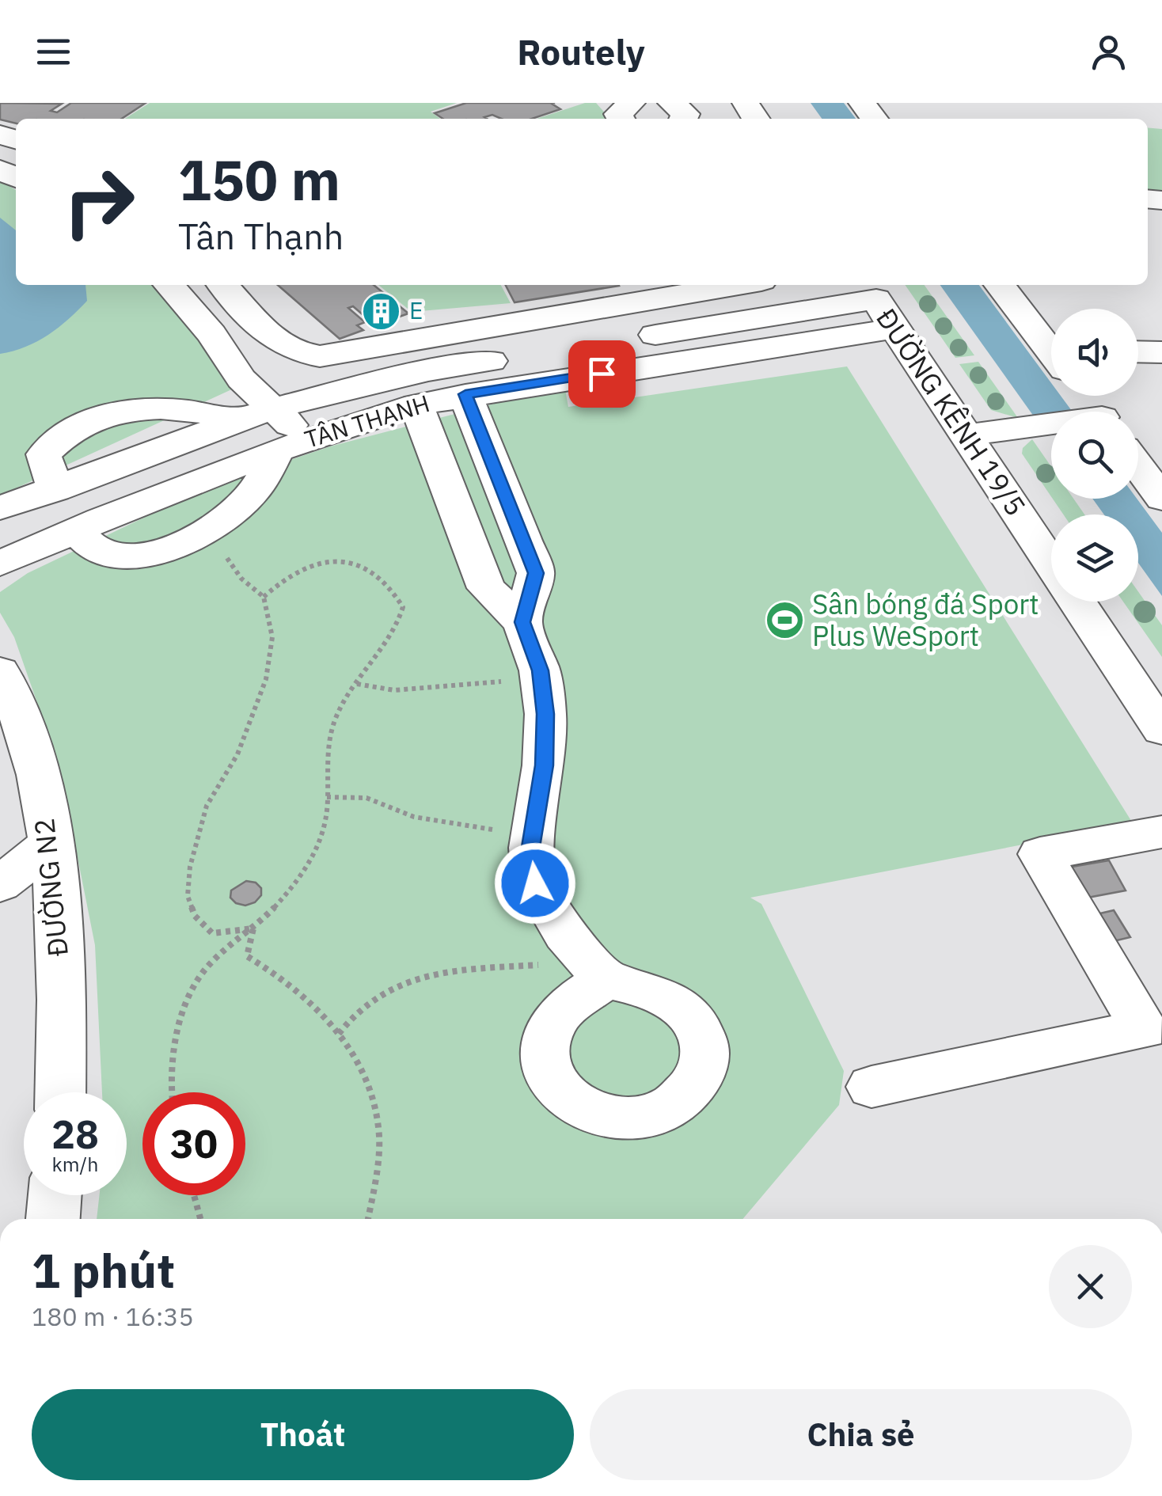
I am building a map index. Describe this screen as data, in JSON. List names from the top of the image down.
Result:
{
  "streets": {
    "street": ["ĐƯỜNG KÊNH 19/5", "TÂN THẠNH", "ĐƯỜNG N2"]
  },
  "crossings": [
    ["ĐƯỜNG KÊNH 19/5", "TÂN THẠNH"]
  ],
  "places": {
    "building": ["E"],
    "sports": ["Sân bóng đá Sport Plus WeSport"]
  },
  "page": {
    "header": "Routely",
    "turn": ["150 m", "Tân Thạnh"],
    "speed": "28 km/h",
    "limit": "30",
    "heading": ["1 phút", "180 m · 16:35"],
    "buttons": ["Thoát", "Chia sẻ"]
  }
}
